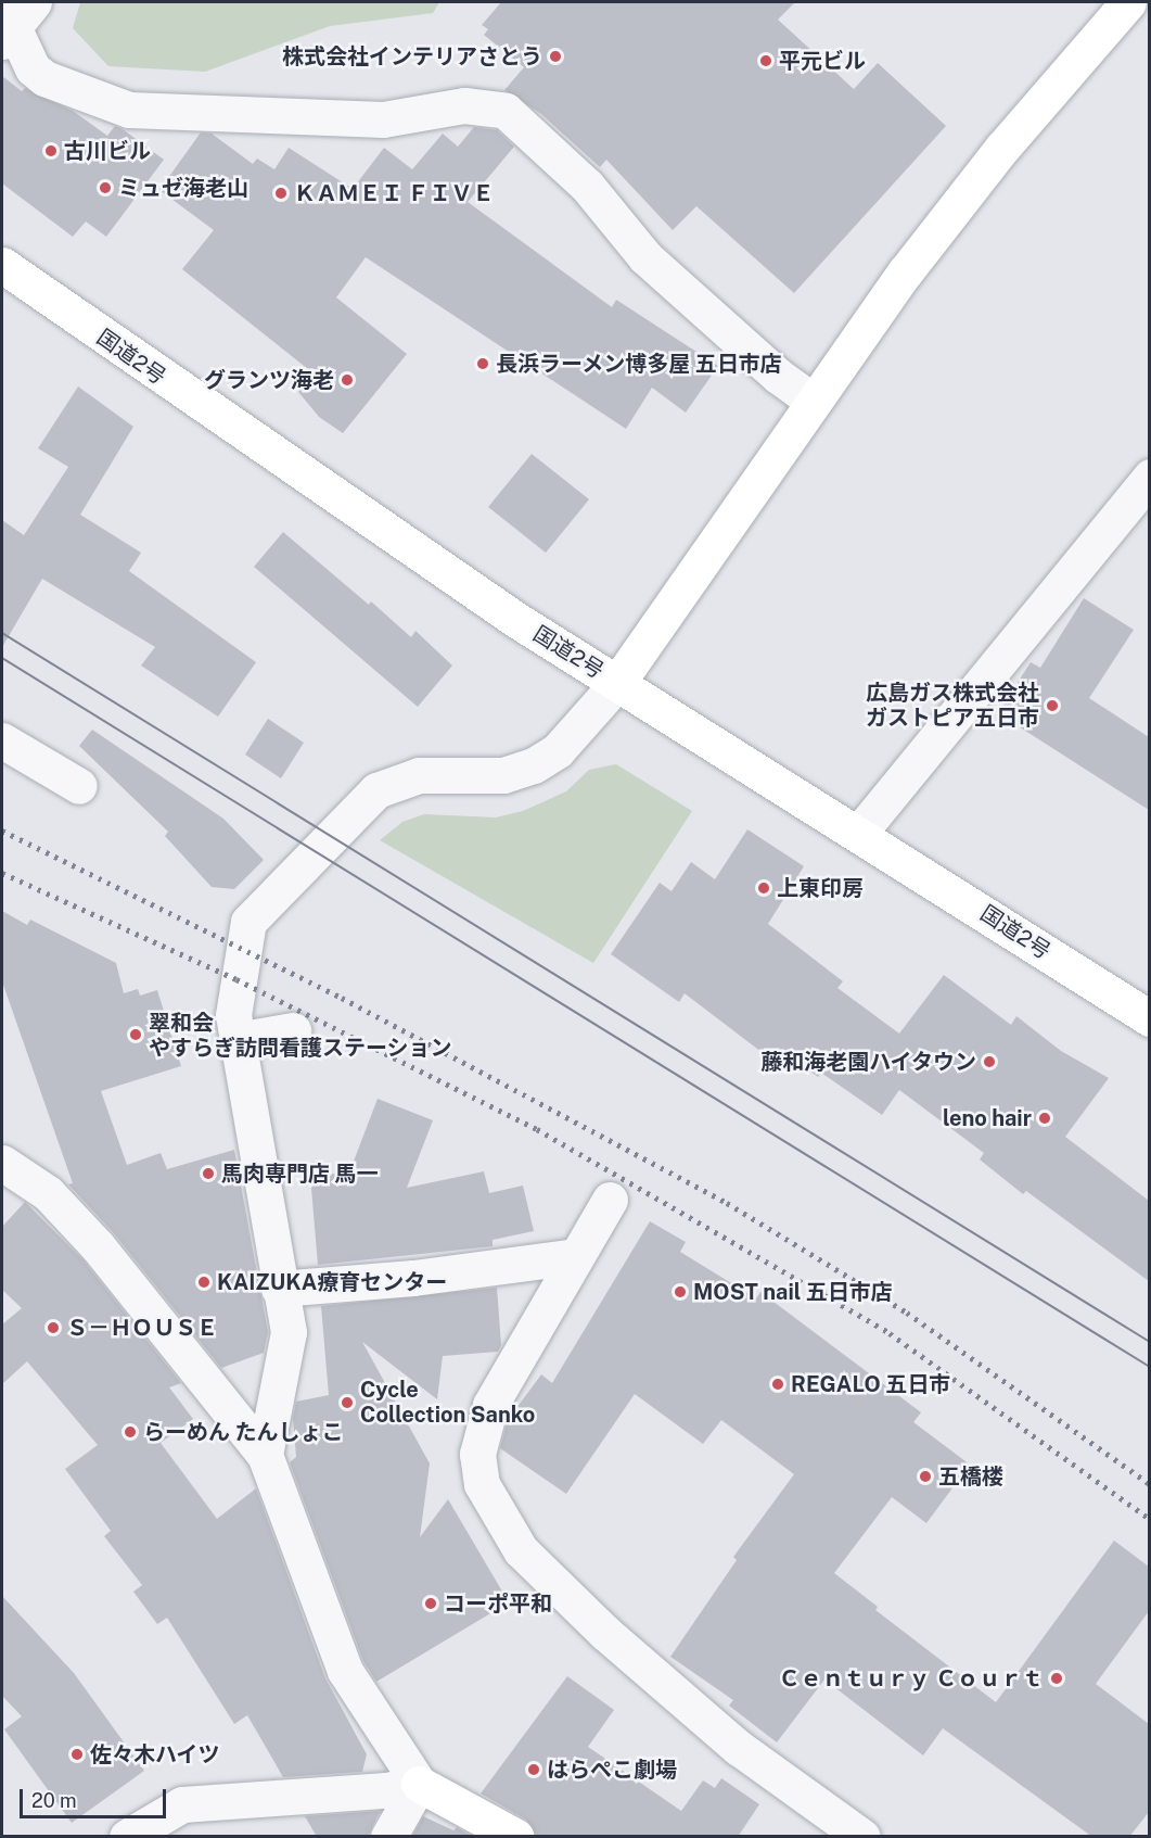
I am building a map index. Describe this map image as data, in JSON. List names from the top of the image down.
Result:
{
  "streets": {
    "main road": ["国道2号"]
  },
  "places": [
    "株式会社インテリアさとう",
    "平元ビル",
    "古川ビル",
    "ミュゼ海老山",
    "ＫＡＭＥＩ ＦＩＶＥ",
    "長浜ラーメン博多屋 五日市店",
    "グランツ海老",
    "広島ガス株式会社 ガストピア五日市",
    "上東印房",
    "翠和会 やすらぎ訪問看護ステーション",
    "藤和海老園ハイタウン",
    "leno hair",
    "馬肉専門店 馬一",
    "KAIZUKA療育センター",
    "MOST nail 五日市店",
    "Ｓ－ＨＯＵＳＥ",
    "REGALO 五日市",
    "Cycle Collection Sanko",
    "らーめん たんしょこ",
    "五橋楼",
    "コーポ平和",
    "Ｃｅｎｔｕｒｙ Ｃｏｕｒｔ",
    "佐々木ハイツ",
    "はらぺこ劇場"
  ],
  "scale_bar": "20 m"
}
